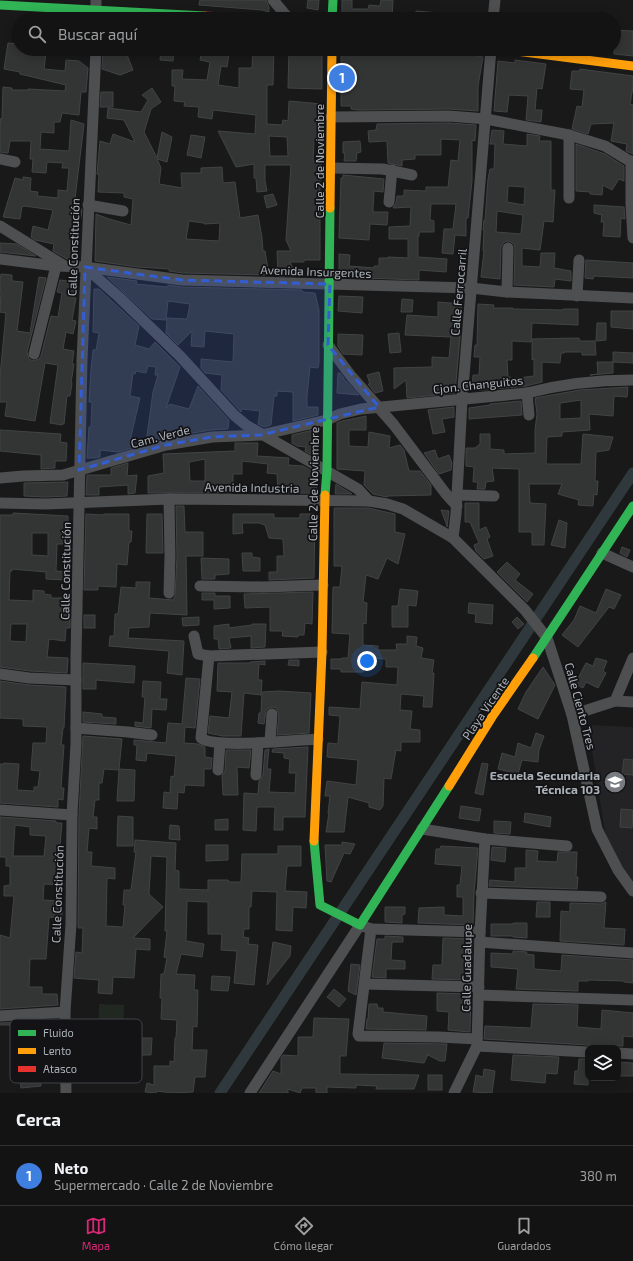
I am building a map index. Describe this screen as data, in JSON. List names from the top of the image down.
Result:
{
  "streets": {
    "street": [
      "Calle 2 de Noviembre",
      "Calle Constitución",
      "Avenida Insurgentes",
      "Calle Ferrocarril",
      "Cjon. Changuitos",
      "Cam. Verde",
      "Avenida Industria",
      "Calle Ciento Tres",
      "Playa Vicente",
      "Calle Guadalupe"
    ]
  },
  "crossings": [
    ["Calle 2 de Noviembre", "Avenida Insurgentes"],
    ["Calle 2 de Noviembre", "Cjon. Changuitos"],
    ["Calle 2 de Noviembre", "Cam. Verde"],
    ["Calle 2 de Noviembre", "Avenida Industria"],
    ["Calle 2 de Noviembre", "Playa Vicente"],
    ["Calle Constitución", "Avenida Insurgentes"],
    ["Calle Constitución", "Cam. Verde"],
    ["Calle Constitución", "Avenida Industria"],
    ["Avenida Insurgentes", "Calle Ferrocarril"],
    ["Calle Ferrocarril", "Cjon. Changuitos"],
    ["Calle Ferrocarril", "Avenida Industria"],
    ["Cjon. Changuitos", "Cam. Verde"],
    ["Avenida Industria", "Calle Ciento Tres"],
    ["Avenida Industria", "Playa Vicente"],
    ["Calle Ciento Tres", "Playa Vicente"]
  ],
  "places": {
    "school or university": ["Escuela Secundaria Técnica 103"]
  },
  "legend": ["Fluido", "Lento", "Atasco"],
  "page": {
    "search": "Buscar aquí",
    "pins": "1",
    "heading": "Cerca",
    "list": [
      {
        "mark": "1",
        "name": "Neto",
        "note": "Supermercado · Calle 2 de Noviembre",
        "value": "380 m"
      }
    ],
    "nav": ["Mapa", "Cómo llegar", "Guardados"]
  }
}
